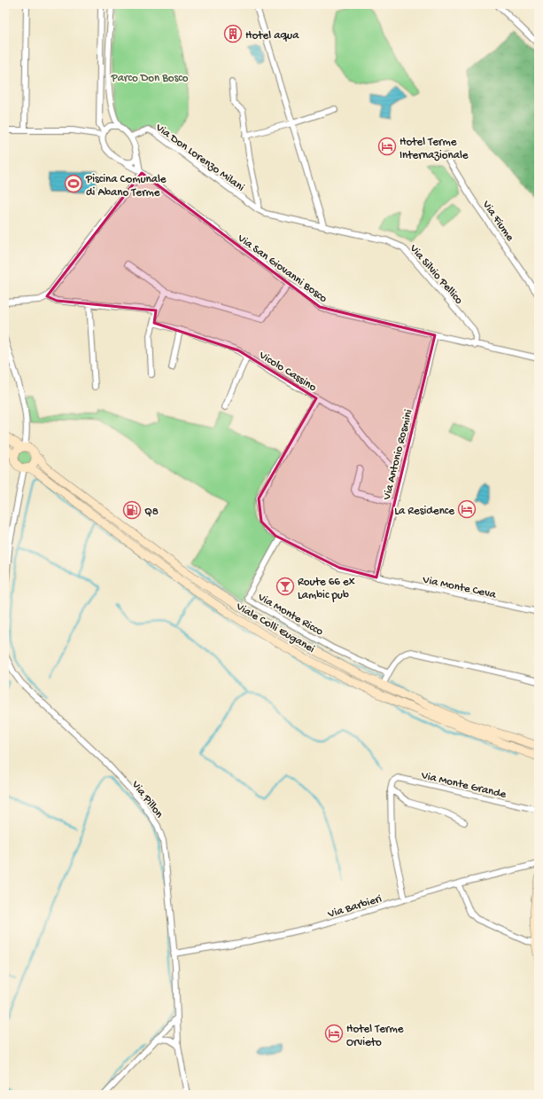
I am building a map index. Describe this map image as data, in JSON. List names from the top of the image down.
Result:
{
  "streets": {
    "main road": ["Viale Colli Euganei"],
    "street": [
      "Via Don Lorenzo Milani",
      "Via Fiume",
      "Via San Giovanni Bosco",
      "Via Silvio Pellico",
      "Vicolo Cassino",
      "Via Antonio Rosmini",
      "Via Monte Ceva",
      "Via Monte Ricco",
      "Via Monte Grande",
      "Via Pillon",
      "Via Barbieri"
    ]
  },
  "crossings": [
    ["Via Don Lorenzo Milani", "Via San Giovanni Bosco"],
    ["Via Don Lorenzo Milani", "Via Silvio Pellico"],
    ["Via San Giovanni Bosco", "Via Silvio Pellico"],
    ["Via San Giovanni Bosco", "Via Antonio Rosmini"],
    ["Vicolo Cassino", "Via Antonio Rosmini"],
    ["Vicolo Cassino", "Via Monte Ceva"],
    ["Via Antonio Rosmini", "Via Monte Ceva"],
    ["Via Monte Ceva", "Via Monte Ricco"],
    ["Via Pillon", "Via Barbieri"]
  ],
  "parks": ["Parco Don Bosco"],
  "places": {
    "building": ["Hotel aqua"],
    "hotel": ["Hotel Terme Internazionale", "La Residence", "Hotel Terme Orvieto"],
    "sports": ["Piscina Comunale di Abano Terme"],
    "fuel station": ["Q8"],
    "bar": ["Route 66 ex Lambic pub"]
  }
}
